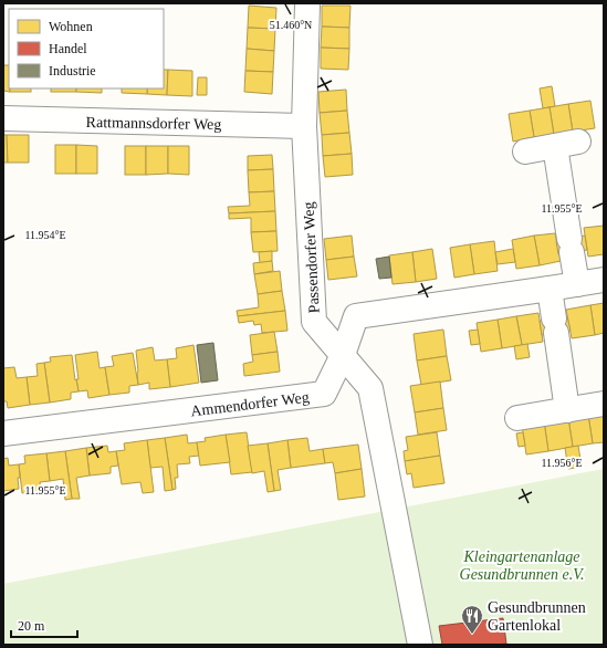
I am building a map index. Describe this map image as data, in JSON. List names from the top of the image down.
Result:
{
  "streets": {
    "street": ["Rattmannsdorfer Weg", "Passendorfer Weg", "Ammendorfer Weg"]
  },
  "crossings": [
    ["Rattmannsdorfer Weg", "Passendorfer Weg"],
    ["Passendorfer Weg", "Ammendorfer Weg"]
  ],
  "parks": ["Kleingartenanlage Gesundbrunnen e.V."],
  "places": {
    "restaurant": ["Gesundbrunnen Gartenlokal"]
  },
  "legend": ["Wohnen", "Handel", "Industrie"],
  "scale_bar": "20 m",
  "coordinates": [
    "51.460°N",
    "11.955°E",
    "11.954°E",
    "11.956°E"
  ]
}
